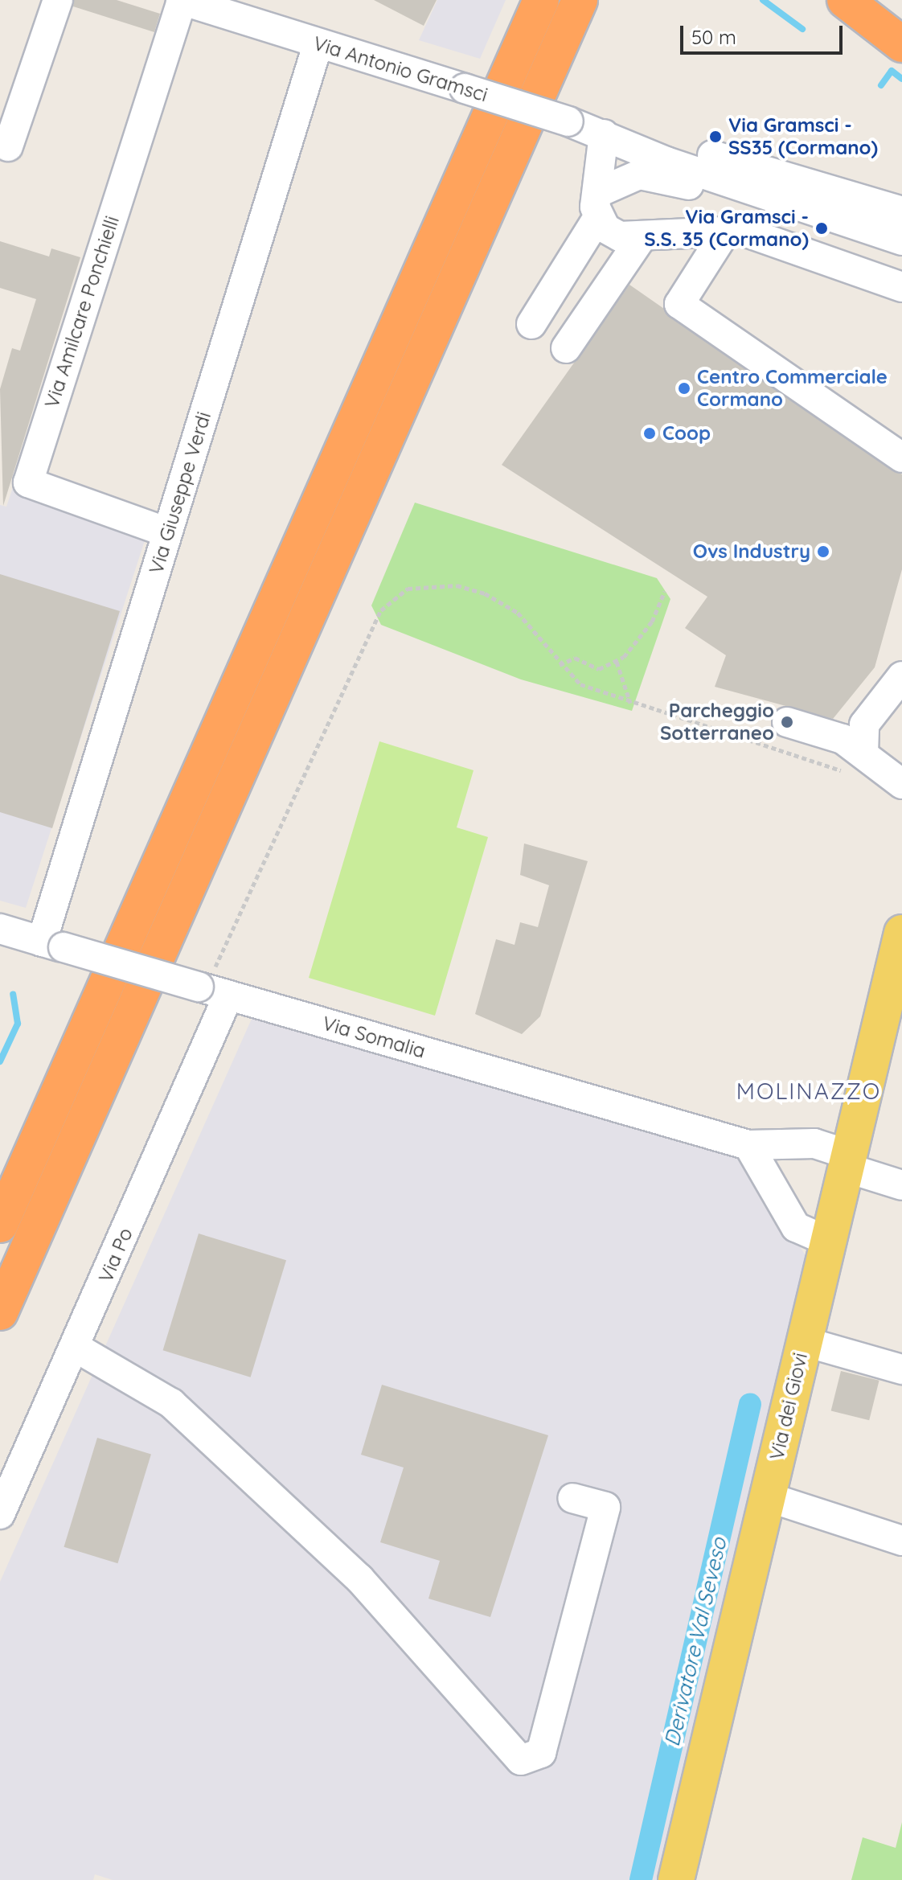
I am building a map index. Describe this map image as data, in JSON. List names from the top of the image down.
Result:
{
  "streets": {
    "main road": ["Via dei Giovi"],
    "street": [
      "Via Antonio Gramsci",
      "Via Amilcare Ponchielli",
      "Via Giuseppe Verdi",
      "Via Somalia",
      "Via Po"
    ]
  },
  "crossings": [
    ["Via Antonio Gramsci", "Via Amilcare Ponchielli"],
    ["Via Antonio Gramsci", "Via Giuseppe Verdi"],
    ["Via Amilcare Ponchielli", "Via Giuseppe Verdi"],
    ["Via Giuseppe Verdi", "Via Somalia"],
    ["Via Somalia", "Via Po"],
    ["Via Somalia", "Via dei Giovi"]
  ],
  "districts": ["MOLINAZZO"],
  "water": ["Derivatore Val Seveso"],
  "places": [
    "Via Gramsci - SS35 (Cormano)",
    "Via Gramsci - S.S. 35 (Cormano)",
    "Centro Commerciale Cormano",
    "Coop",
    "Ovs Industry",
    "Parcheggio Sotterraneo"
  ],
  "scale_bar": "50 m"
}
